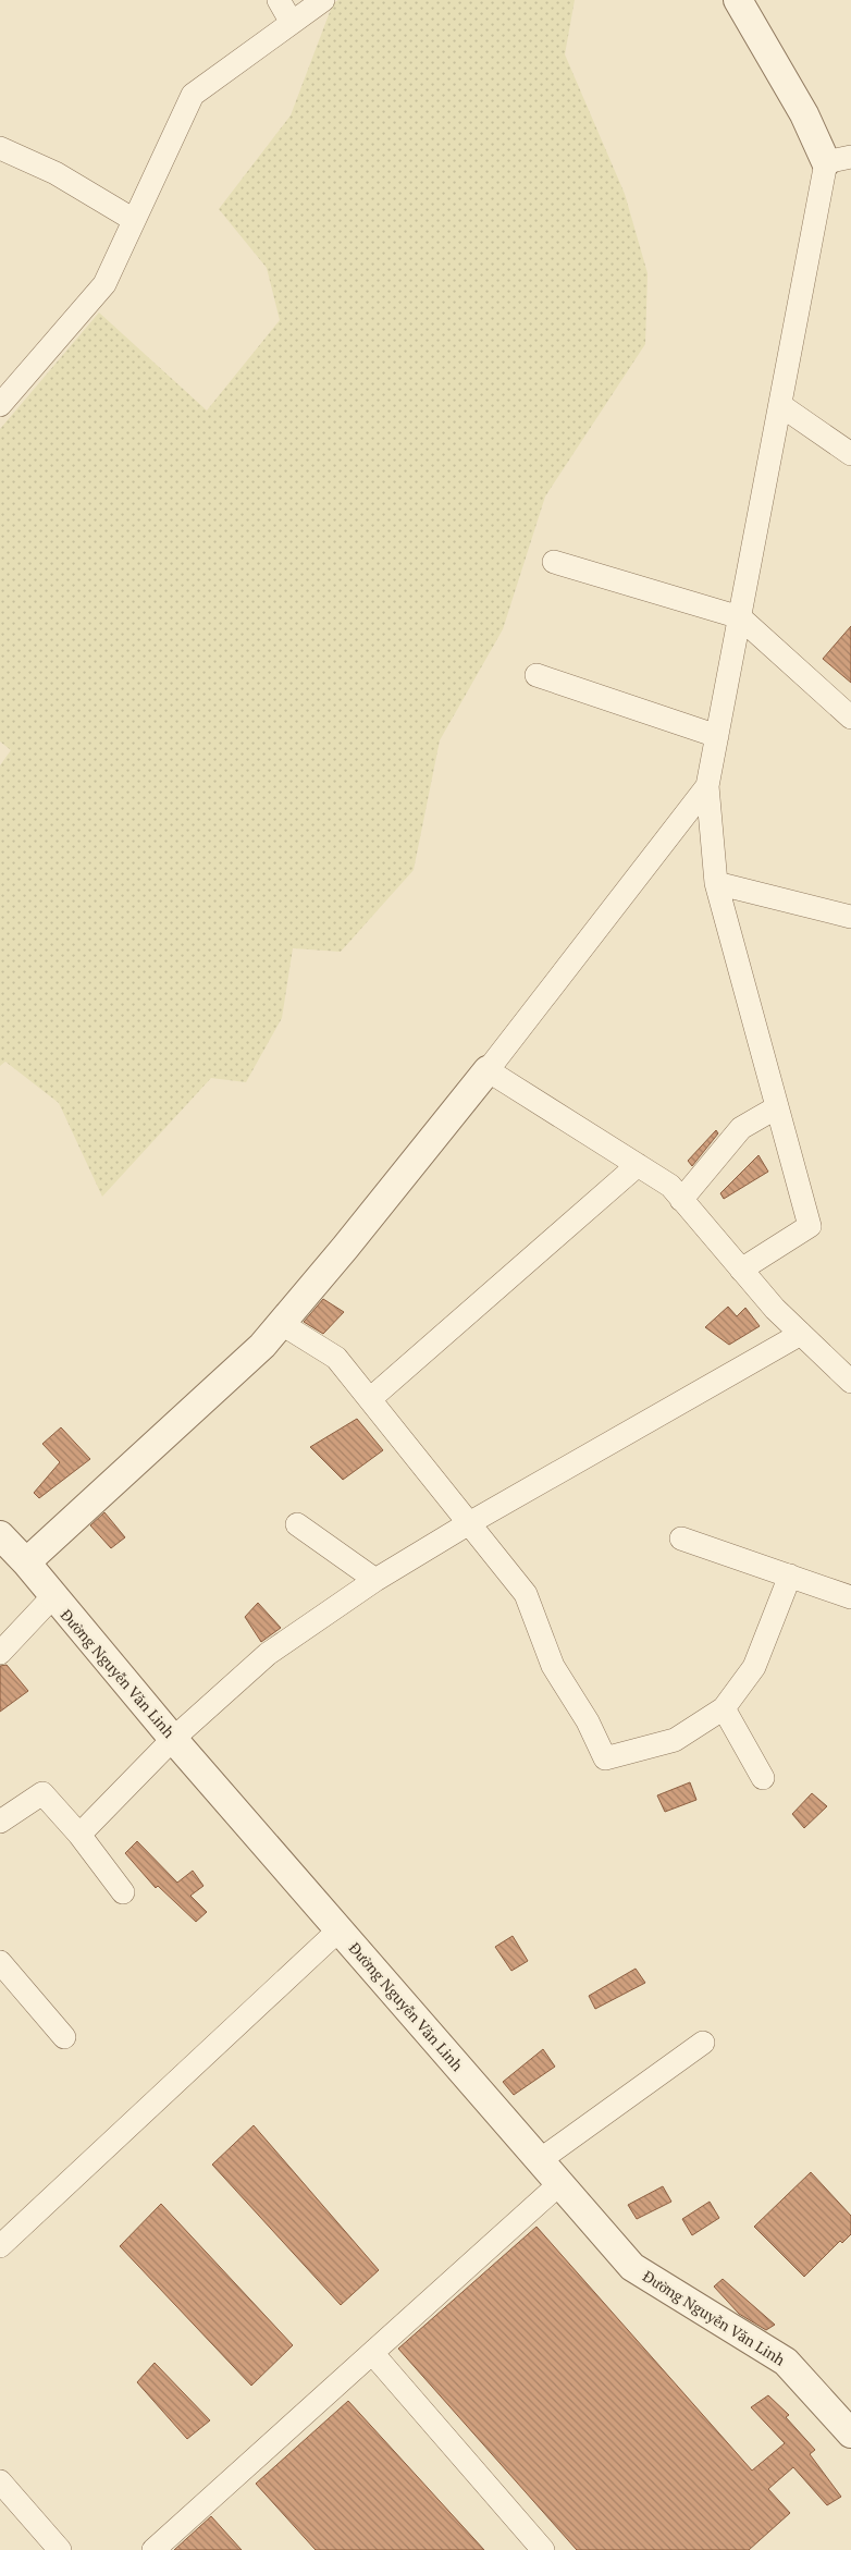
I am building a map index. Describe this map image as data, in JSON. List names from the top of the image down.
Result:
{
  "streets": {
    "street": ["Đường Nguyễn Văn Linh"]
  }
}
